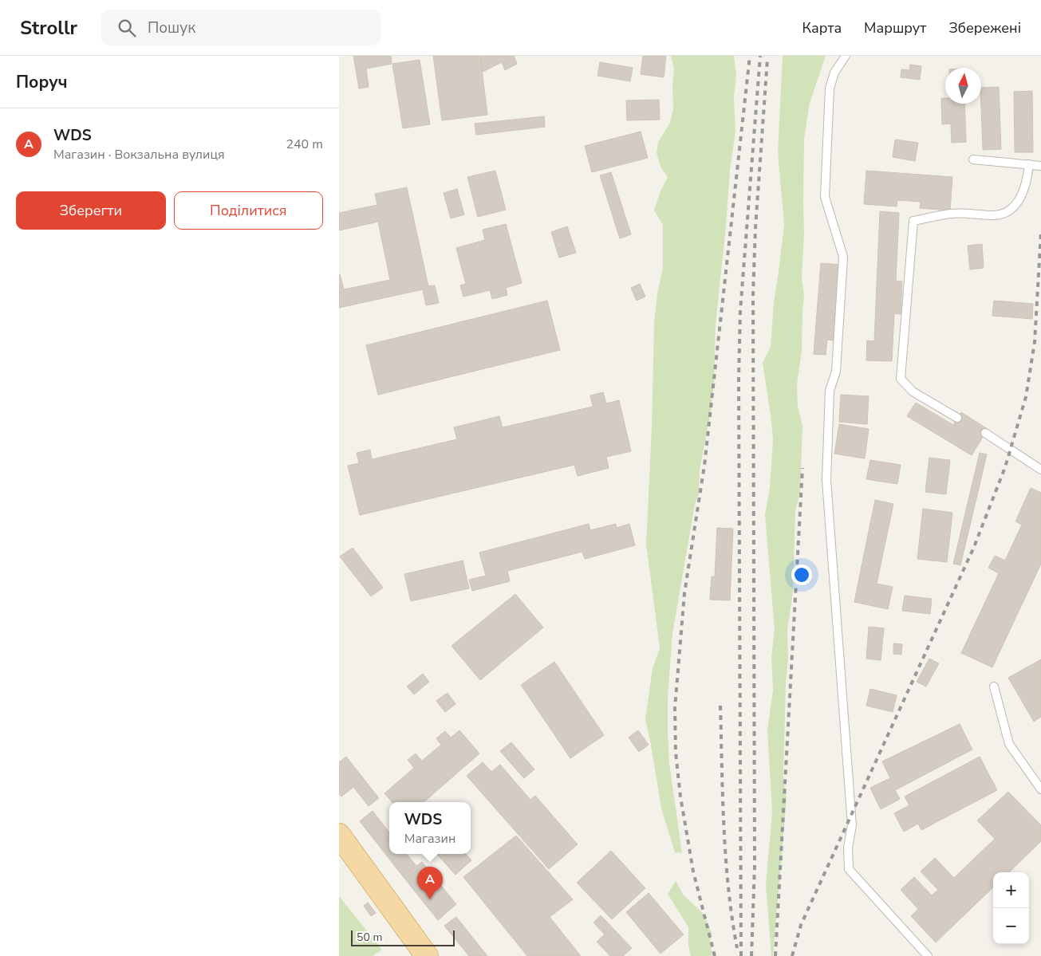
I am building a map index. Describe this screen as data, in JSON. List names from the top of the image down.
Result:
{
  "scale_bar": "50 m",
  "north": "top",
  "page": {
    "header": "Strollr",
    "search": "Пошук",
    "nav": ["Карта", "Маршрут", "Збережені"],
    "heading": "Поруч",
    "list": [
      {
        "mark": "A",
        "name": "WDS",
        "note": "Магазин · Вокзальна вулиця",
        "value": "240 m"
      }
    ],
    "buttons": ["Зберегти", "Поділитися"],
    "popup": ["WDS", "Магазин"],
    "pins": "A",
    "map_buttons": ["+", "−"],
    "scale": "50 m"
  }
}
